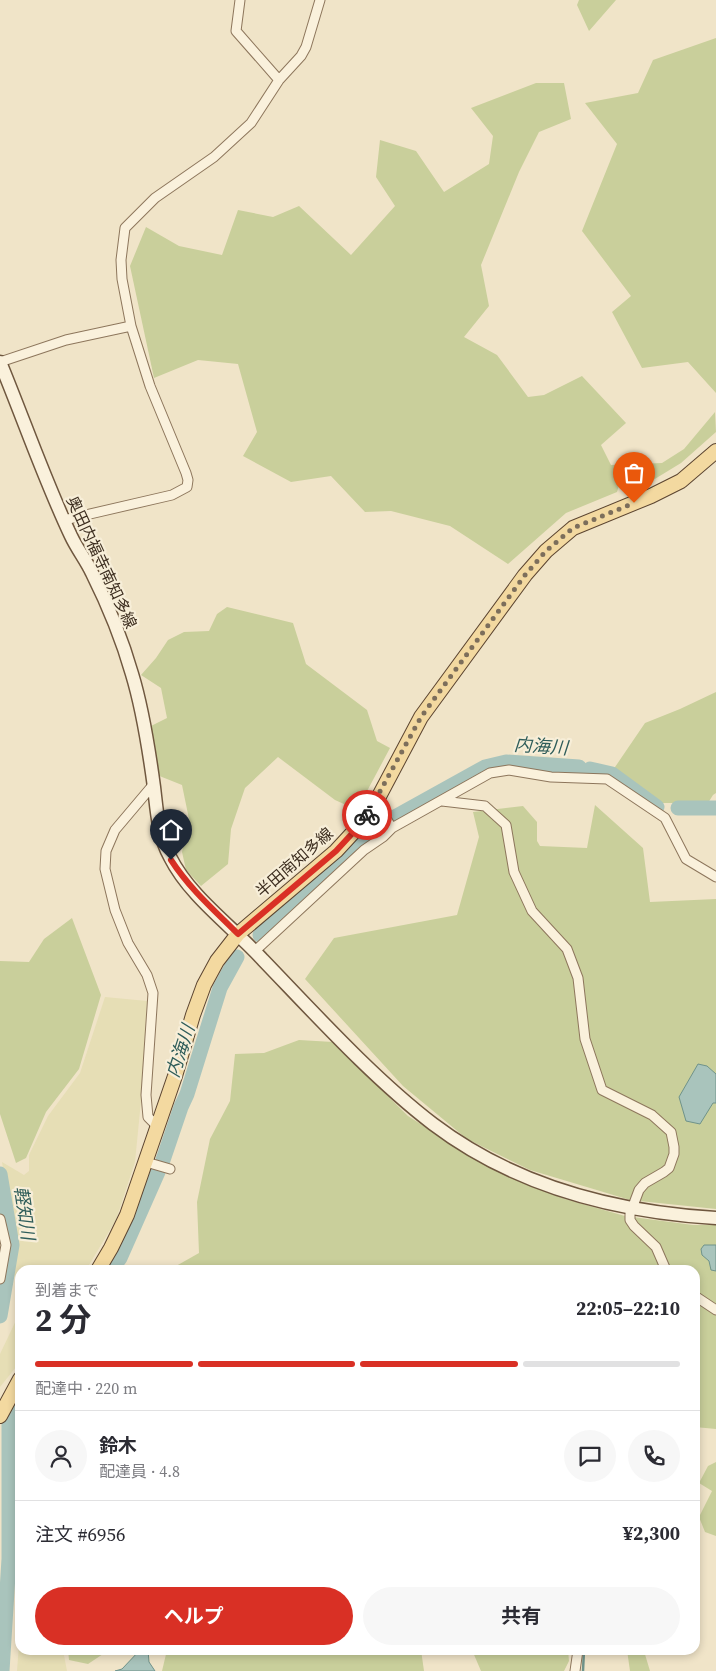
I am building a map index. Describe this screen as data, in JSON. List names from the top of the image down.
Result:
{
  "streets": {
    "main road": ["奥田内福寺南知多線", "半田南知多線"]
  },
  "crossings": [
    ["奥田内福寺南知多線", "半田南知多線"]
  ],
  "water": ["内海川", "軽知川"],
  "page": {
    "heading": ["2 分", "到着まで", "22:05–22:10"],
    "panel": [
      "鈴木",
      "配達員 · 4.8",
      "注文 #6956",
      "¥2,300"
    ],
    "bar": "配達中 · 220 m",
    "buttons": ["ヘルプ", "共有"]
  }
}
